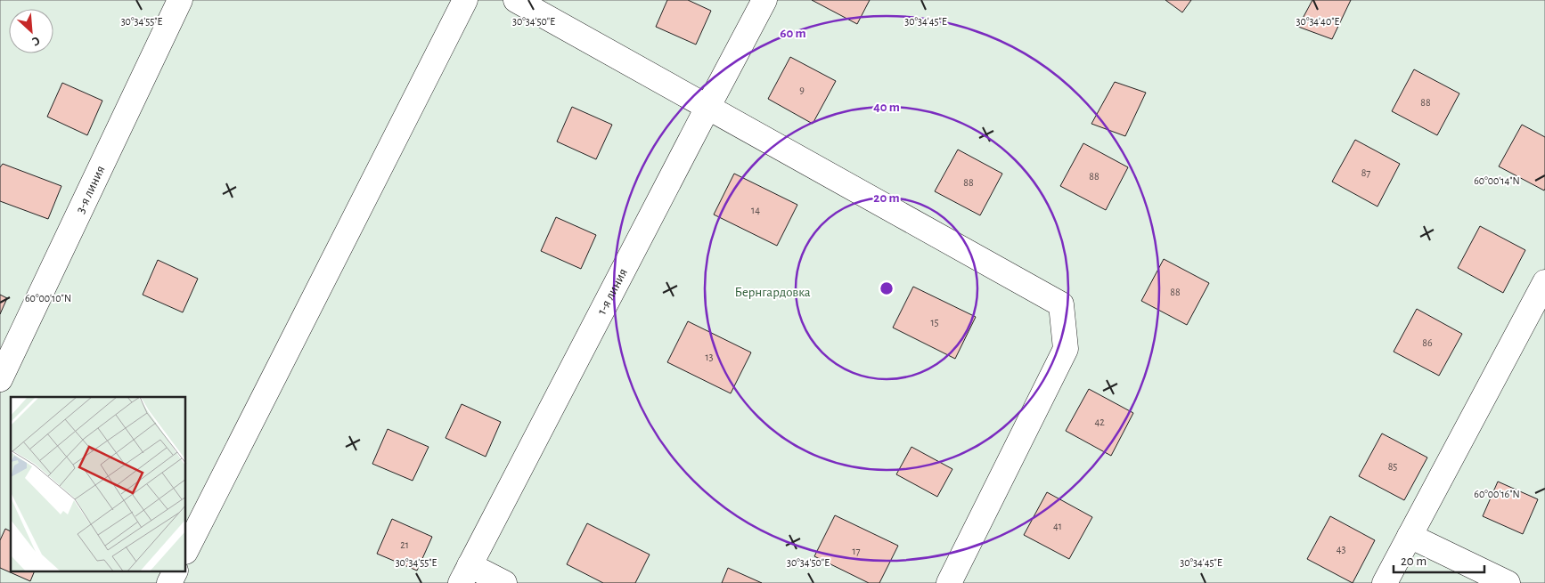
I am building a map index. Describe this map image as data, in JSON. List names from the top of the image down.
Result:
{
  "streets": {
    "street": ["3-я линия", "1-я линия"]
  },
  "parks": ["Бернгардовка"],
  "house_numbers": [
    "9",
    "88",
    "87",
    "88",
    "88",
    "14",
    "88",
    "15",
    "86",
    "13",
    "42",
    "85",
    "41",
    "21",
    "43",
    "17"
  ],
  "scale_bar": "20 m",
  "north": "bottom right",
  "coordinates": [
    "30°34'55\"E",
    "30°34'50\"E",
    "30°34'45\"E",
    "30°34'40\"E",
    "60°00'14\"N",
    "60°00'10\"N",
    "60°00'16\"N"
  ],
  "rings": ["60 m", "40 m", "20 m"]
}
